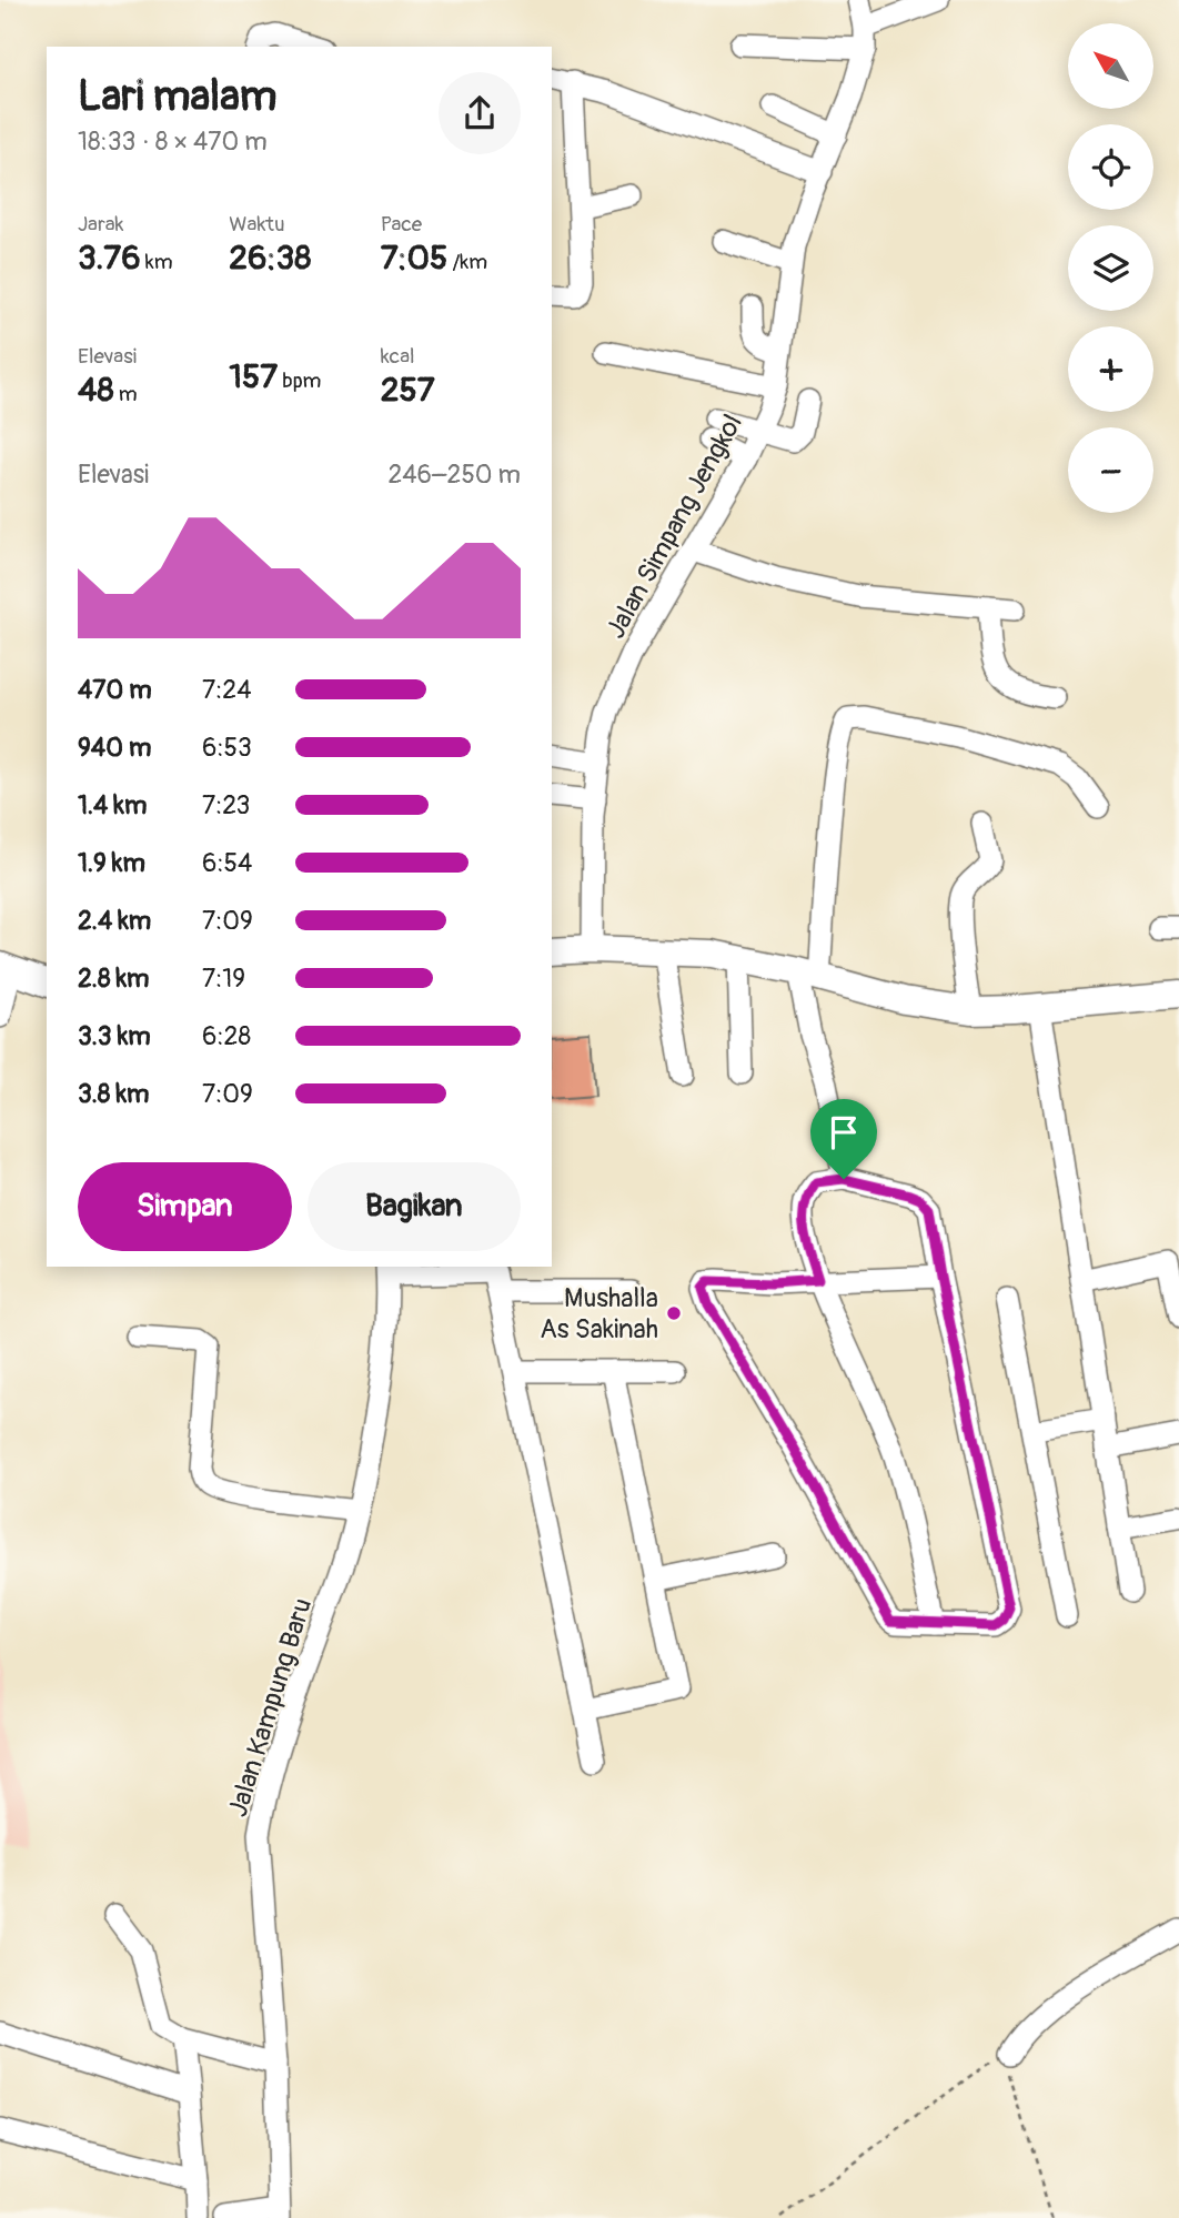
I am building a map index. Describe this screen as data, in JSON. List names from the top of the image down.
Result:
{
  "streets": {
    "street": ["Jalan Simpang Jengkol", "Jalan Kampung Baru"]
  },
  "places": ["Mushalla As Sakinah"],
  "north": "top left",
  "page": {
    "map_buttons": ["+", "−"],
    "heading": ["Lari malam", "18:33 · 8 × 470 m"],
    "stats": [
      ["Jarak", "3.76 km"],
      ["Waktu", "26:38"],
      ["Pace", "7:05 /km"],
      ["Elevasi", "48 m"],
      ["157 bpm"],
      ["kcal", "257"]
    ],
    "chart": ["Elevasi", "246–250 m"],
    "list": [
      {
        "name": "470 m",
        "note": "7:24"
      },
      {
        "name": "940 m",
        "note": "6:53"
      },
      {
        "name": "1.4 km",
        "note": "7:23"
      },
      {
        "name": "1.9 km",
        "note": "6:54"
      },
      {
        "name": "2.4 km",
        "note": "7:09"
      },
      {
        "name": "2.8 km",
        "note": "7:19"
      },
      {
        "name": "3.3 km",
        "note": "6:28"
      },
      {
        "name": "3.8 km",
        "note": "7:09"
      }
    ],
    "buttons": ["Simpan", "Bagikan"]
  }
}
